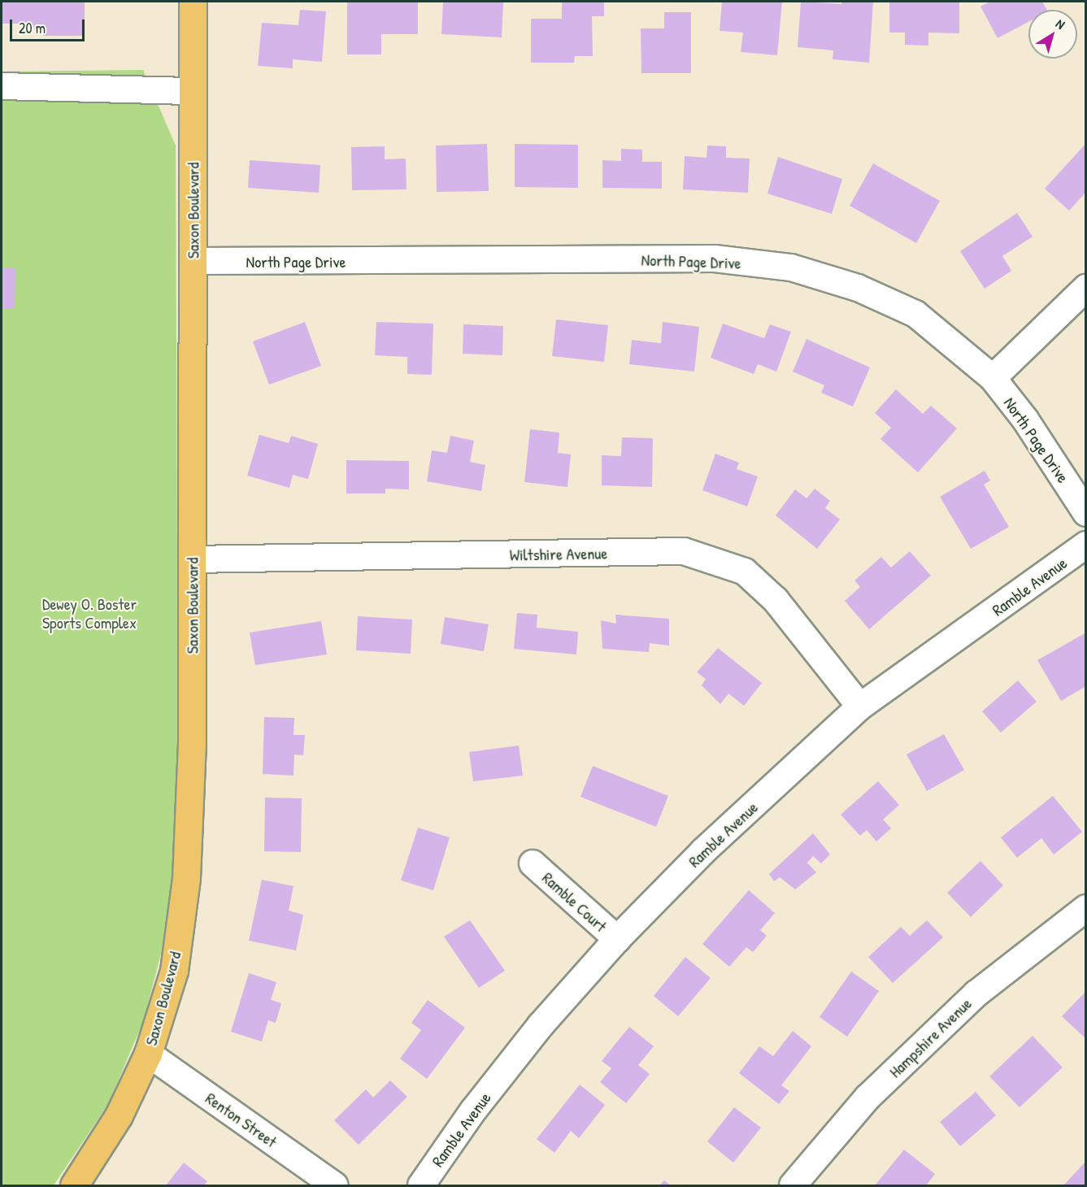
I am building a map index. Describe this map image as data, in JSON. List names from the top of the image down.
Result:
{
  "streets": {
    "main road": ["Saxon Boulevard"],
    "street": [
      "North Page Drive",
      "Wiltshire Avenue",
      "Ramble Avenue",
      "Ramble Court",
      "Hampshire Avenue",
      "Renton Street"
    ]
  },
  "crossings": [
    ["Saxon Boulevard", "North Page Drive"],
    ["Saxon Boulevard", "Wiltshire Avenue"],
    ["Saxon Boulevard", "Renton Street"],
    ["Wiltshire Avenue", "Ramble Avenue"],
    ["Ramble Avenue", "Ramble Court"]
  ],
  "parks": ["Dewey O. Boster Sports Complex"],
  "scale_bar": "20 m",
  "north": "top right"
}
